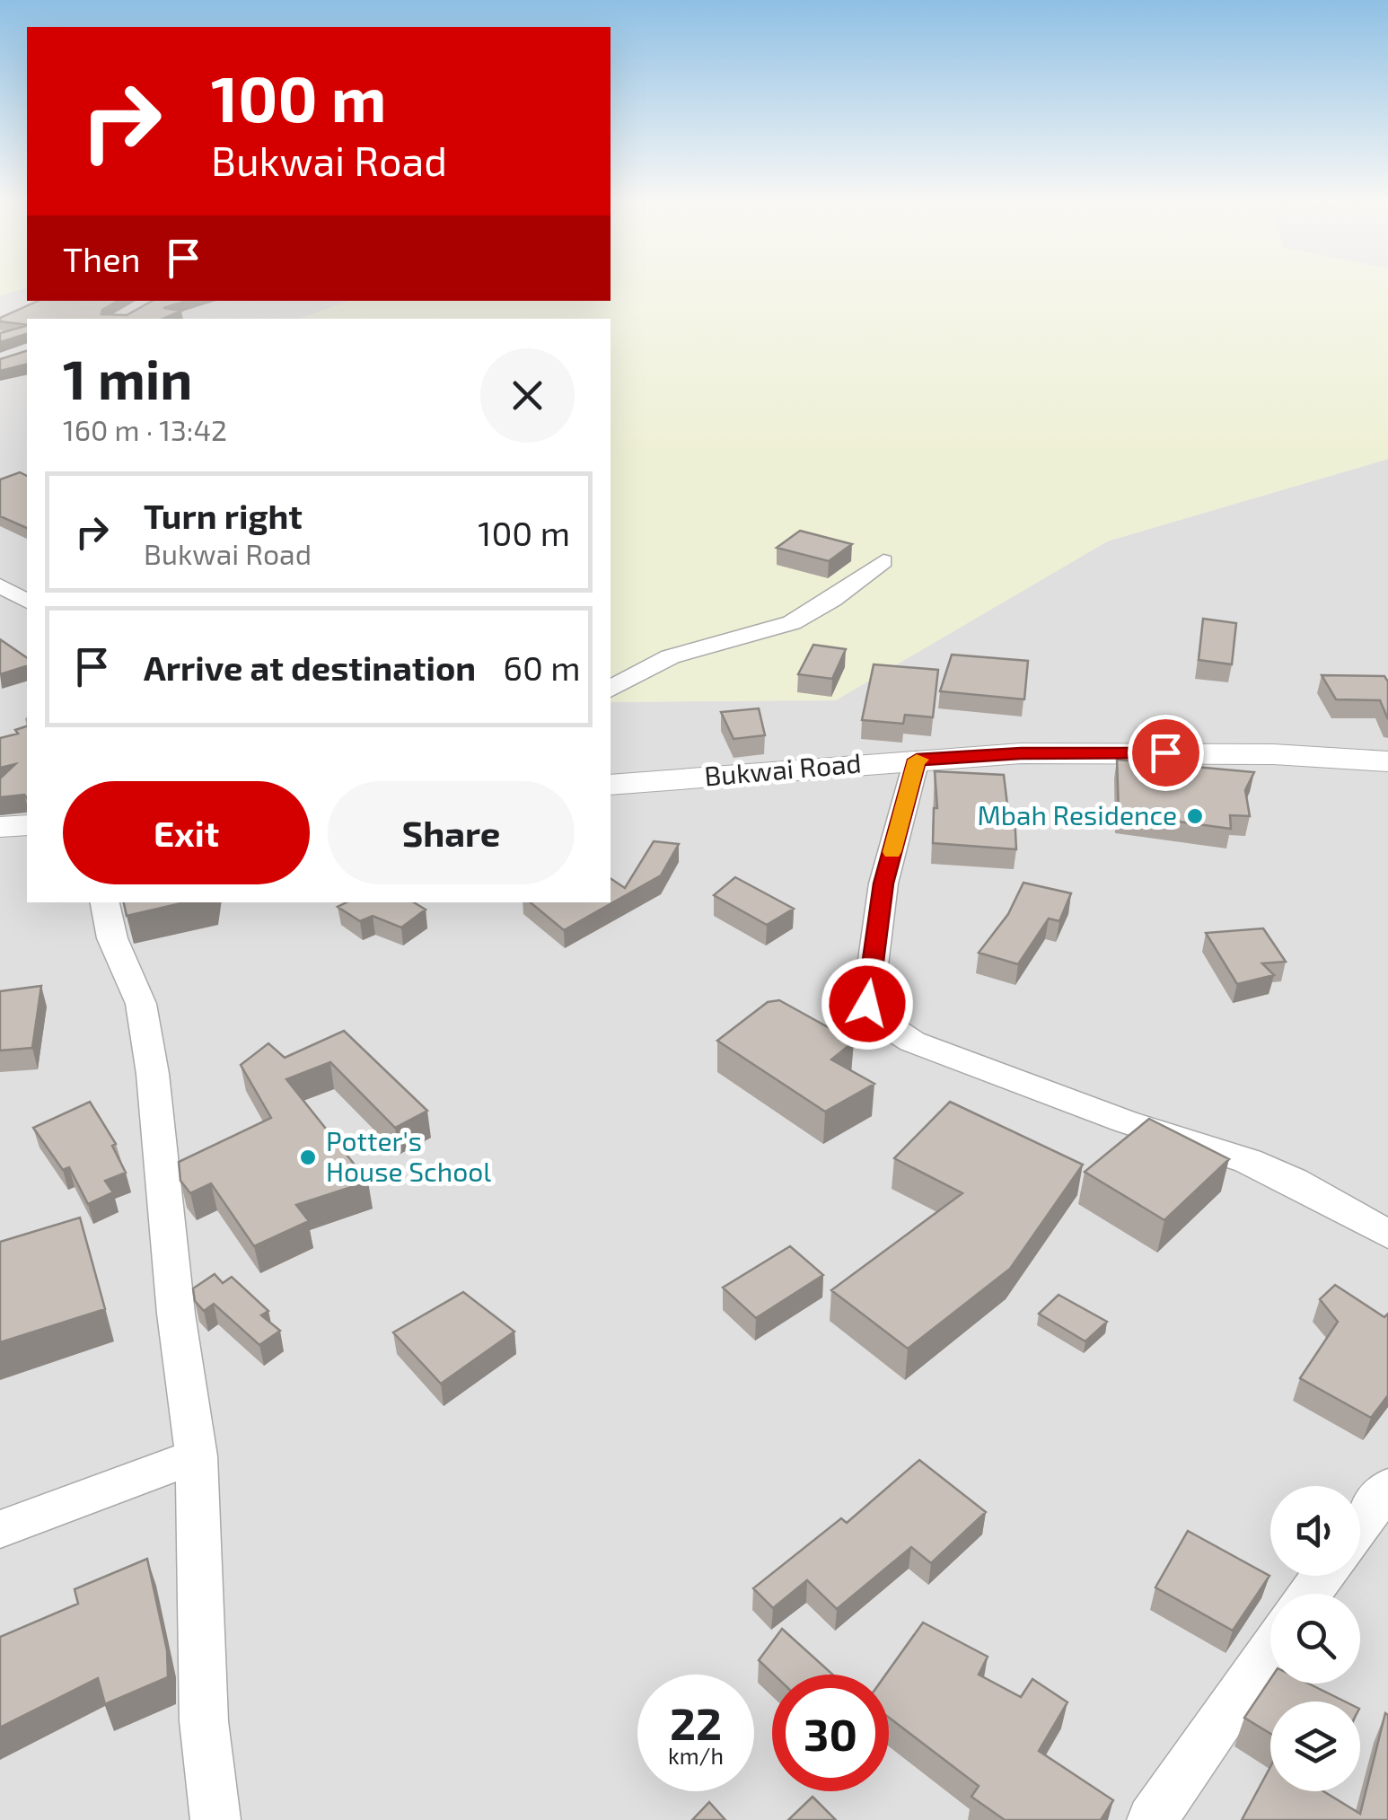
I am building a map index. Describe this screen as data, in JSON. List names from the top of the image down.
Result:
{
  "streets": {
    "street": ["Bukwai Road"]
  },
  "places": ["Mbah Residence", "Potter's House School"],
  "page": {
    "turn": ["100 m", "Bukwai Road"],
    "then": "Then",
    "heading": ["1 min", "160 m · 13:42"],
    "list": [
      {
        "name": "Turn right",
        "note": "Bukwai Road",
        "value": "100 m"
      },
      {
        "name": "Arrive at destination",
        "value": "60 m"
      }
    ],
    "buttons": ["Exit", "Share"],
    "speed": "22 km/h",
    "limit": "30"
  }
}
